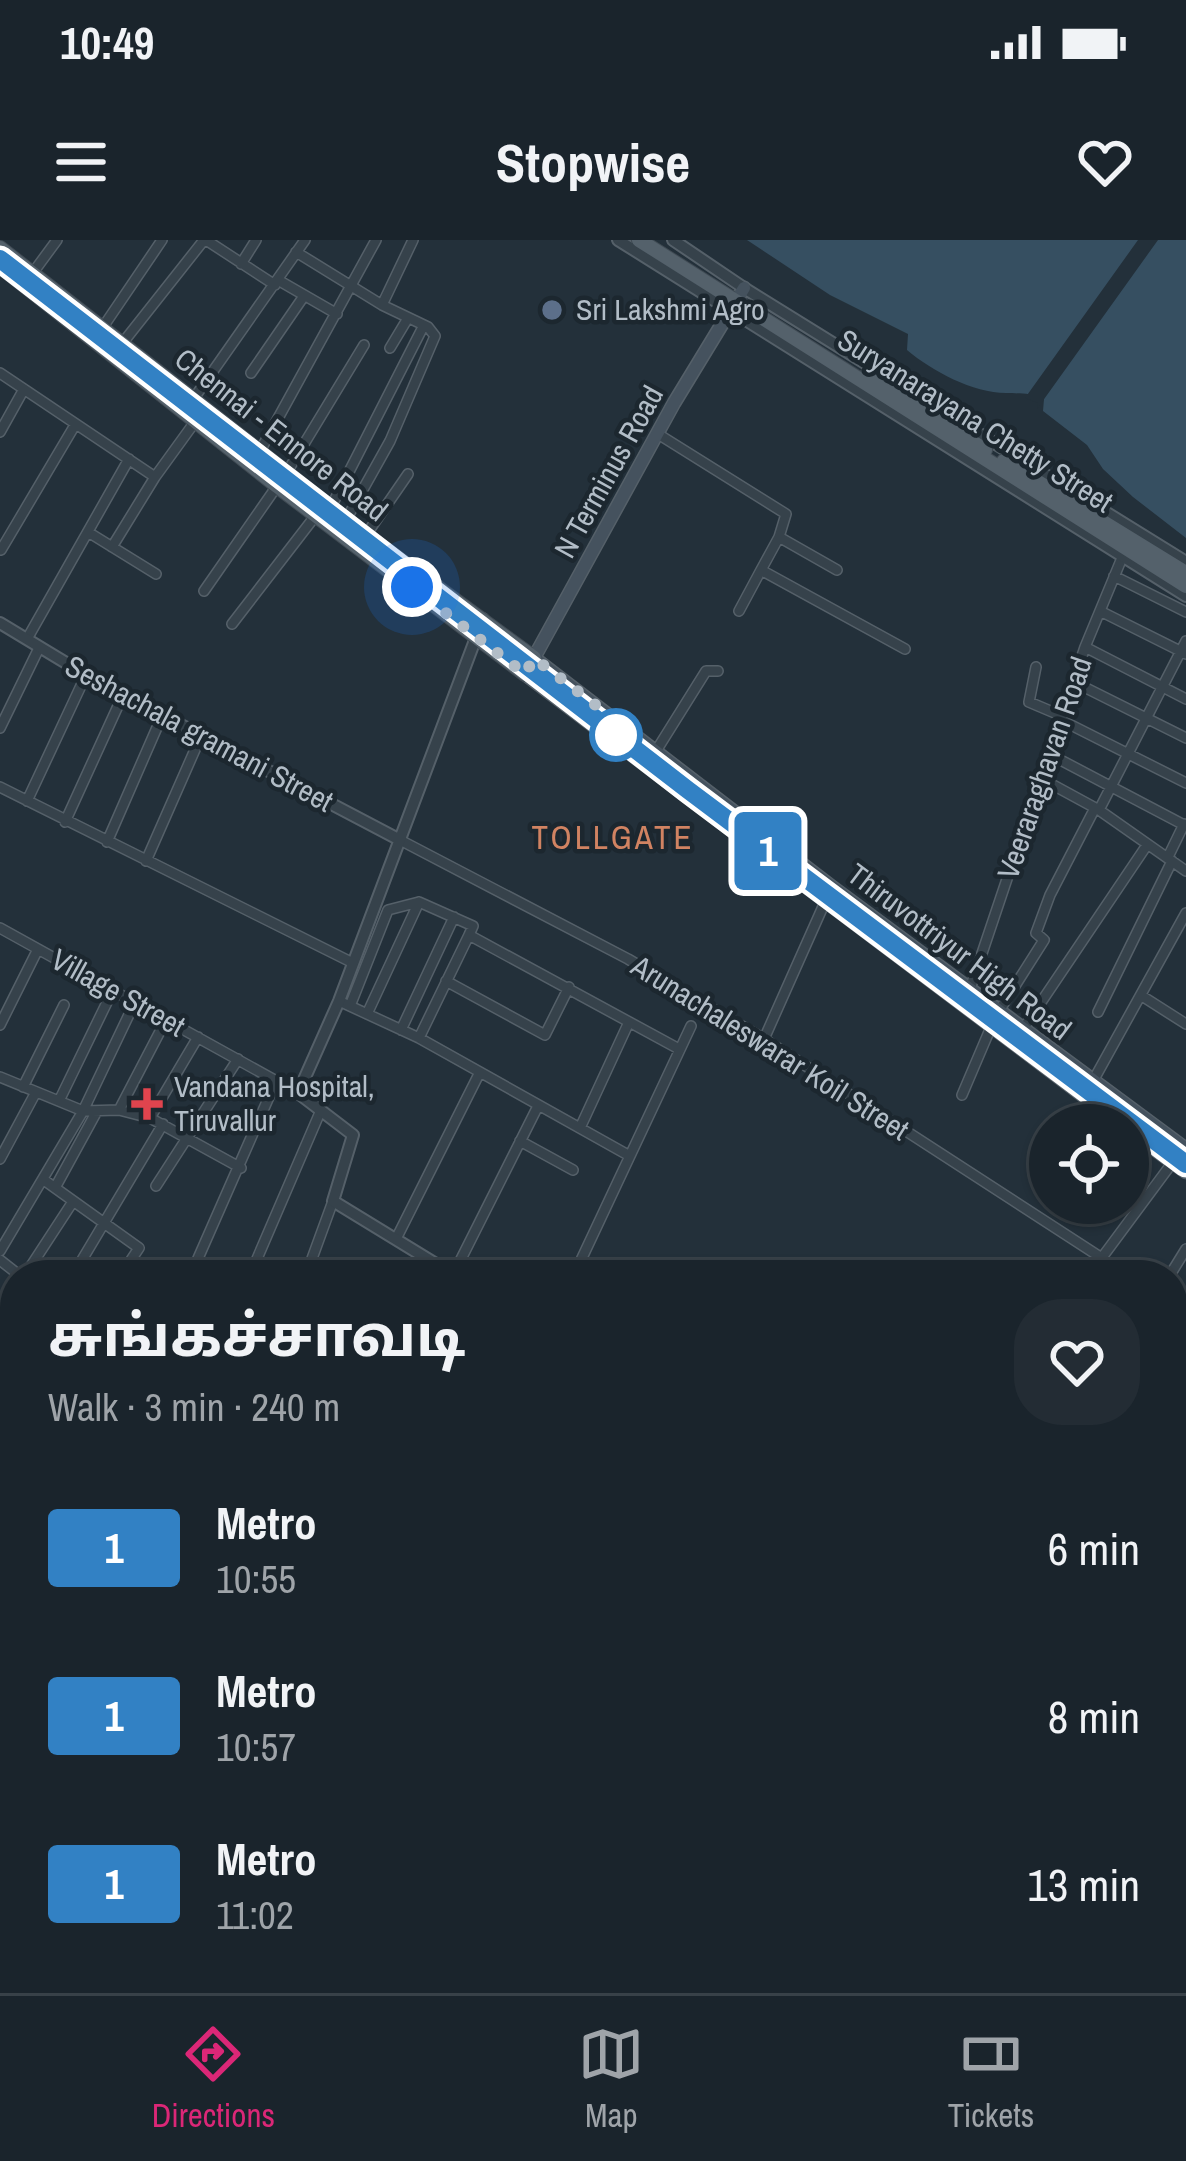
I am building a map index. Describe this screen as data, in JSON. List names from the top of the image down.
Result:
{
  "streets": {
    "main road": [
      "Suryanarayana Chetty Street",
      "Chennai - Ennore Road",
      "N Terminus Road",
      "Thiruvottriyur High Road"
    ],
    "street": [
      "Seshachala gramani Street",
      "Veeraraghavan Road",
      "Village Street",
      "Arunachaleswarar Koil Street"
    ]
  },
  "crossings": [
    ["Suryanarayana Chetty Street", "N Terminus Road"],
    ["Suryanarayana Chetty Street", "Veeraraghavan Road"],
    ["Chennai - Ennore Road", "N Terminus Road"],
    ["Chennai - Ennore Road", "Thiruvottriyur High Road"],
    ["N Terminus Road", "Thiruvottriyur High Road"],
    ["Seshachala gramani Street", "Arunachaleswarar Koil Street"],
    ["Veeraraghavan Road", "Thiruvottriyur High Road"]
  ],
  "districts": ["TOLLGATE"],
  "places": {
    "other": ["Sri Lakshmi Agro"],
    "health": ["Vandana Hospital, Tiruvallur"]
  },
  "lines": ["metro line 1"],
  "page": {
    "status": "10:49",
    "header": "Stopwise",
    "on_map": "1",
    "heading": ["சுங்கச்சாவடி", "Walk · 3 min · 240 m"],
    "list": [
      {
        "mark": "1",
        "name": "Metro",
        "note": "10:55",
        "value": "6 min"
      },
      {
        "mark": "1",
        "name": "Metro",
        "note": "10:57",
        "value": "8 min"
      },
      {
        "mark": "1",
        "name": "Metro",
        "note": "11:02",
        "value": "13 min"
      }
    ],
    "tabs": ["Directions", "Map", "Tickets"]
  }
}
